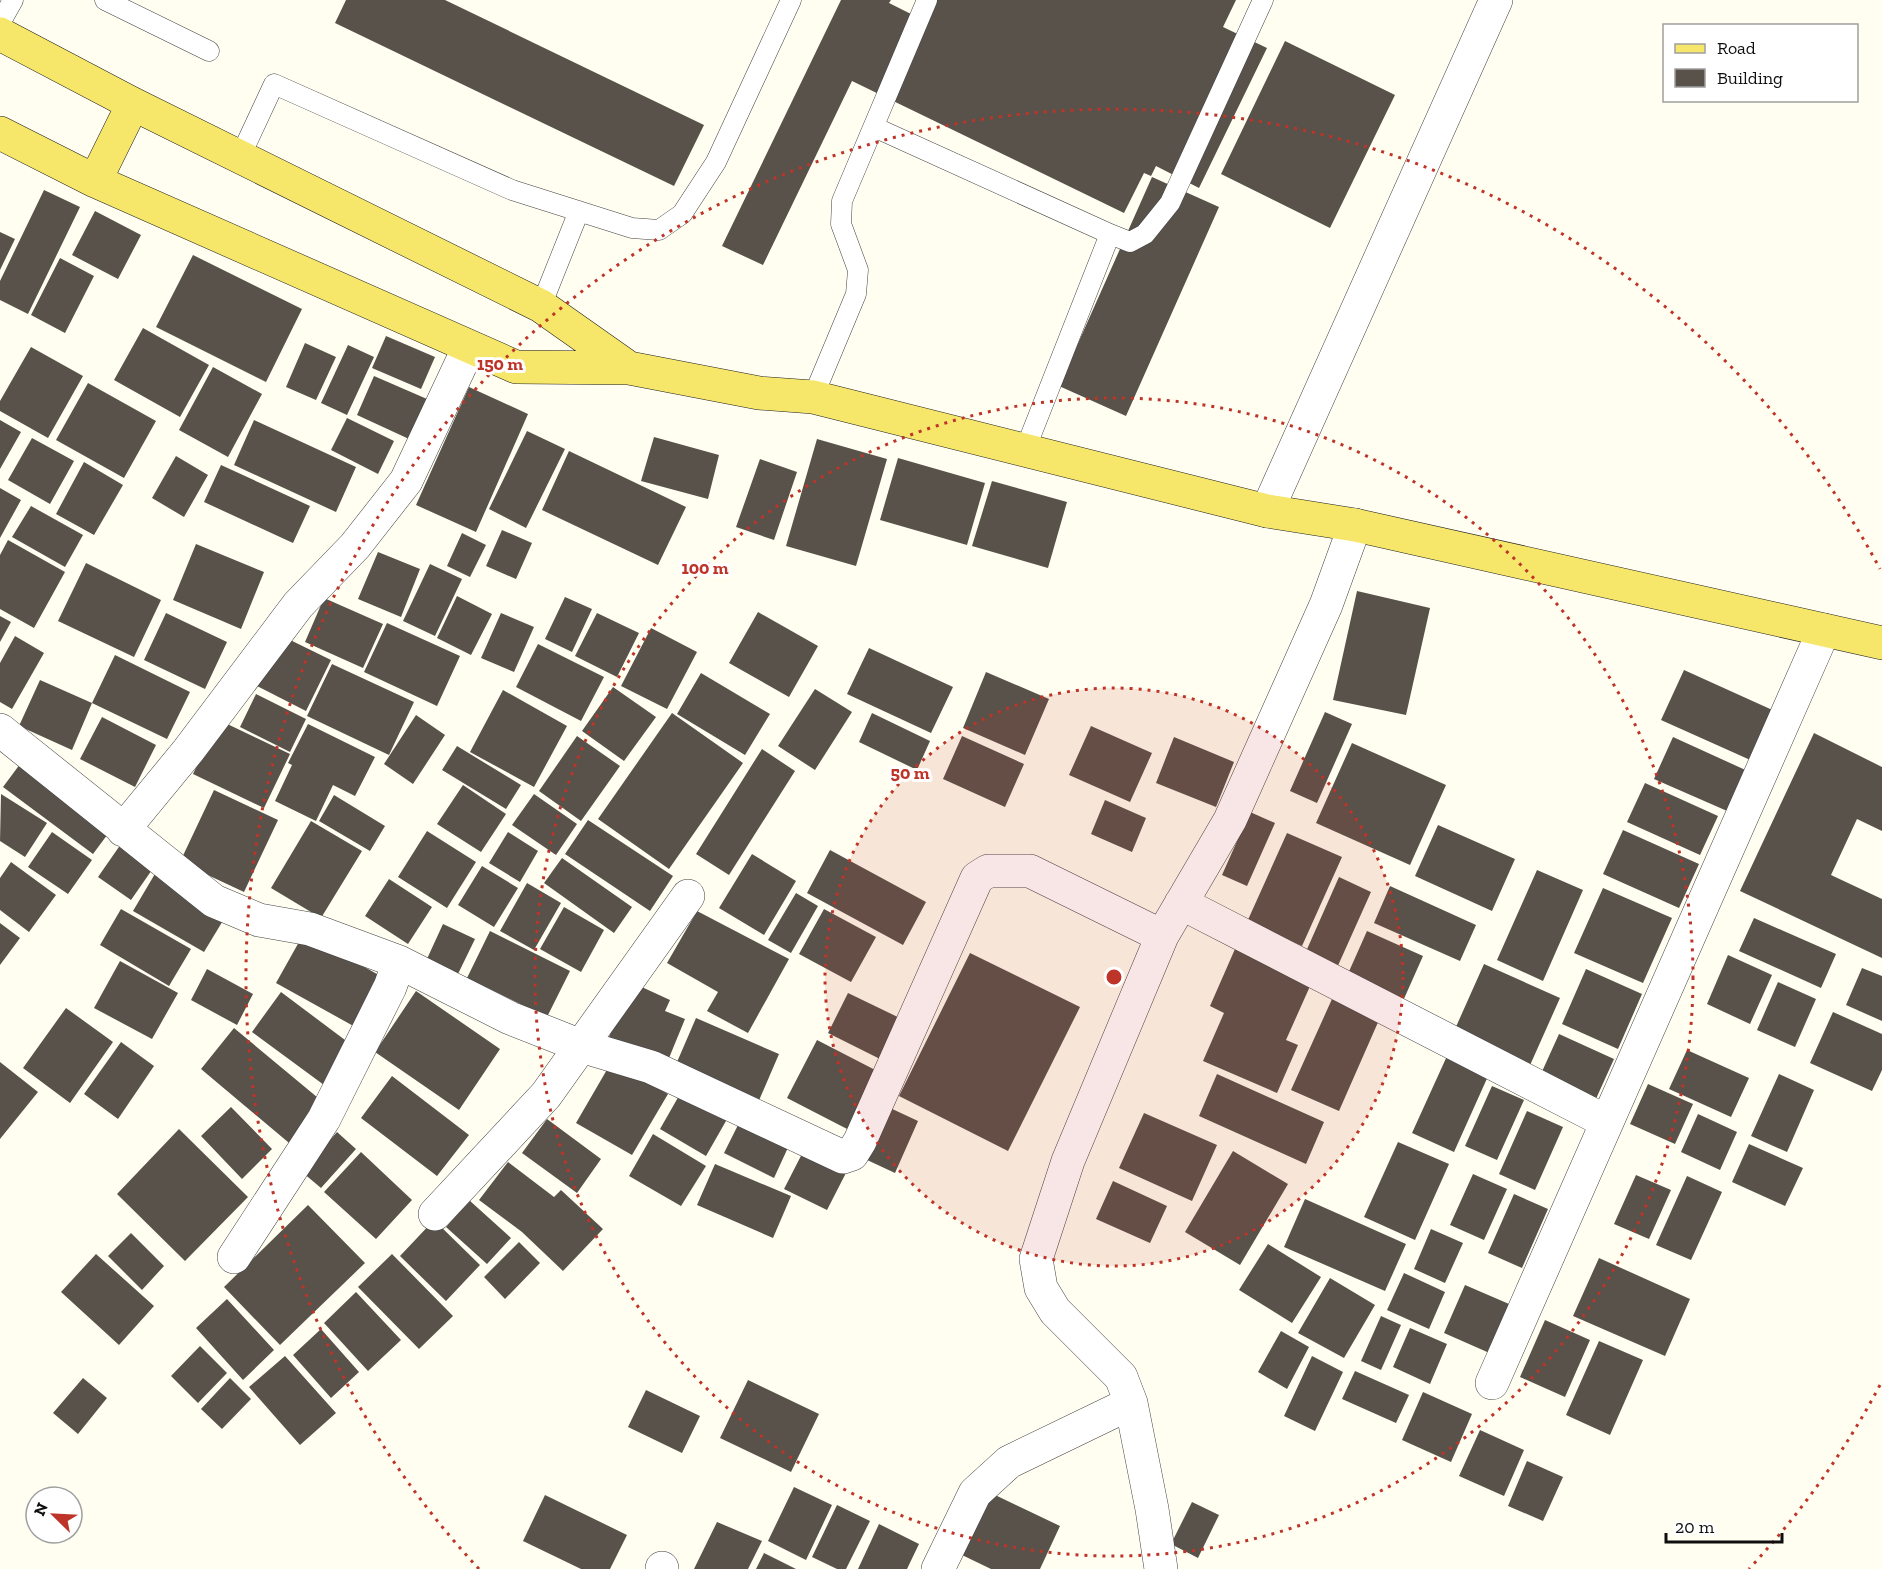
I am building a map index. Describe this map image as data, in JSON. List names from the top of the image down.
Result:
{
  "legend": ["Road", "Building"],
  "scale_bar": "20 m",
  "north": "top left",
  "rings": ["150 m", "100 m", "50 m"]
}
